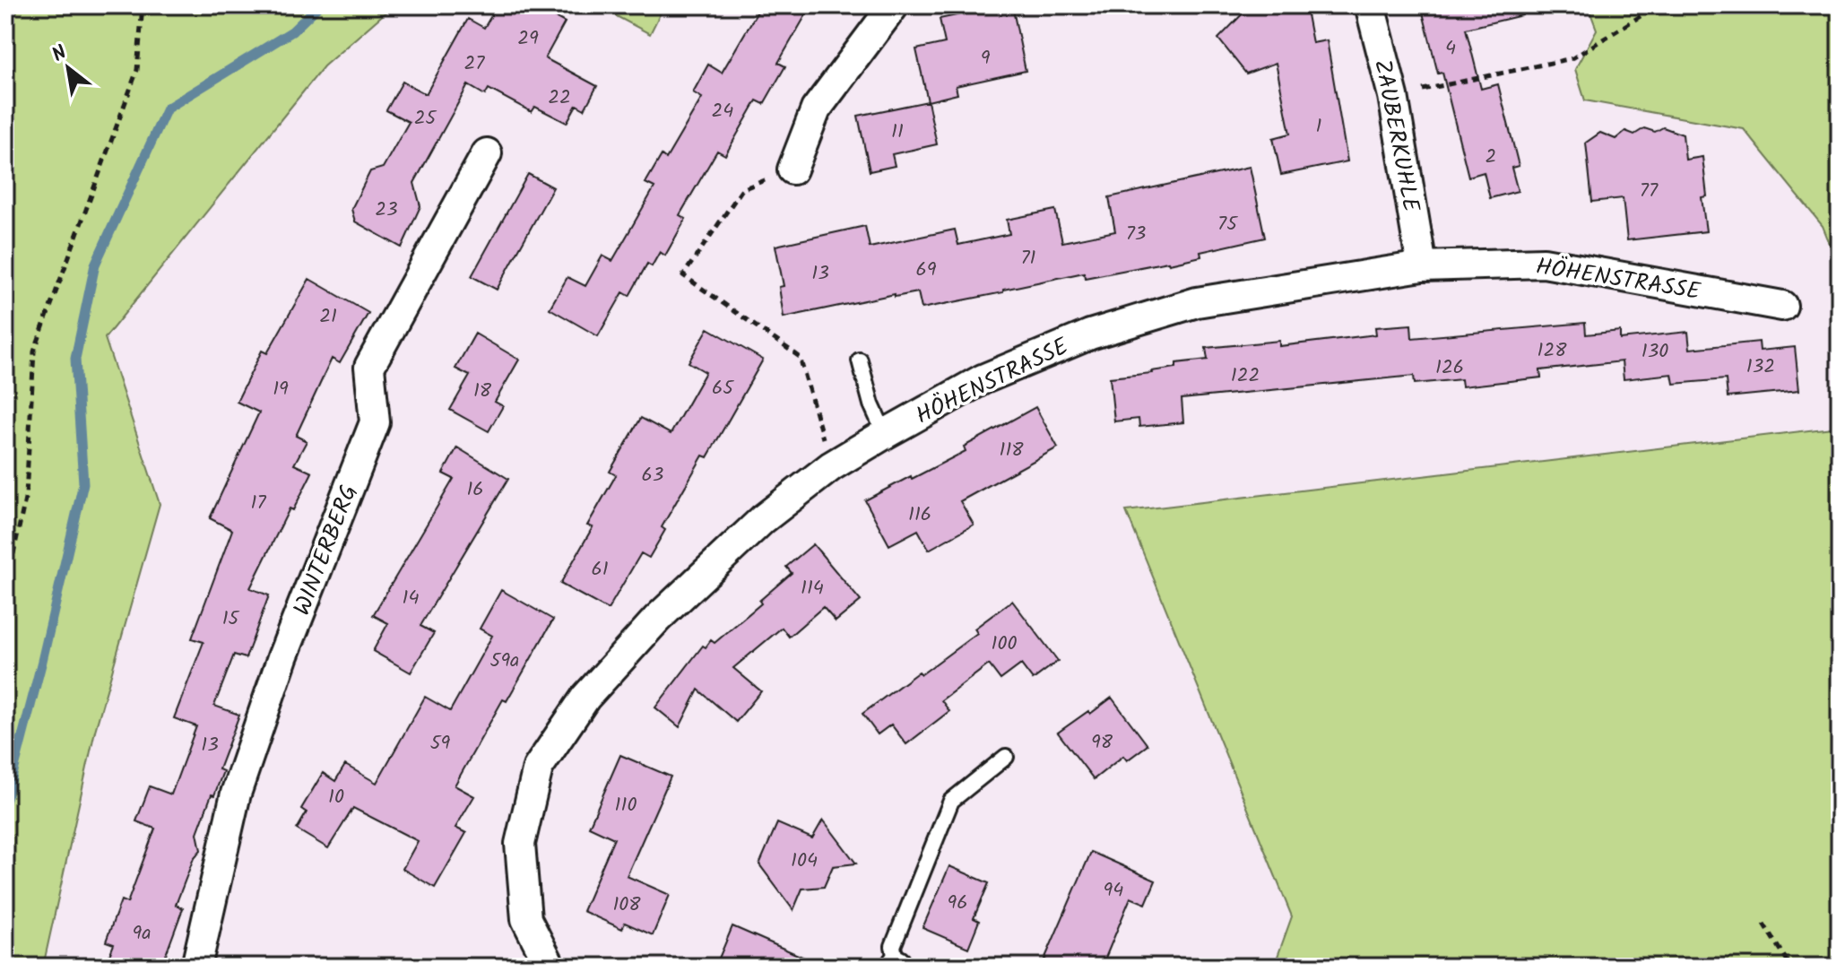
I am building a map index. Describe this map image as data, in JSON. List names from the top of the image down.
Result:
{
  "streets": {
    "street": ["ZAUBERKUHLE", "HÖHENSTRASSE", "WINTERBERG"]
  },
  "crossings": [
    ["ZAUBERKUHLE", "HÖHENSTRASSE"]
  ],
  "house_numbers": [
    "29",
    "4",
    "9",
    "27",
    "22",
    "24",
    "25",
    "1",
    "11",
    "2",
    "77",
    "23",
    "75",
    "73",
    "71",
    "69",
    "13",
    "21",
    "128",
    "130",
    "132",
    "126",
    "122",
    "65",
    "19",
    "18",
    "118",
    "63",
    "16",
    "17",
    "116",
    "61",
    "114",
    "14",
    "15",
    "100",
    "59a",
    "98",
    "59",
    "13",
    "10",
    "110",
    "104",
    "94",
    "96",
    "108",
    "9a"
  ],
  "north": "top left"
}
